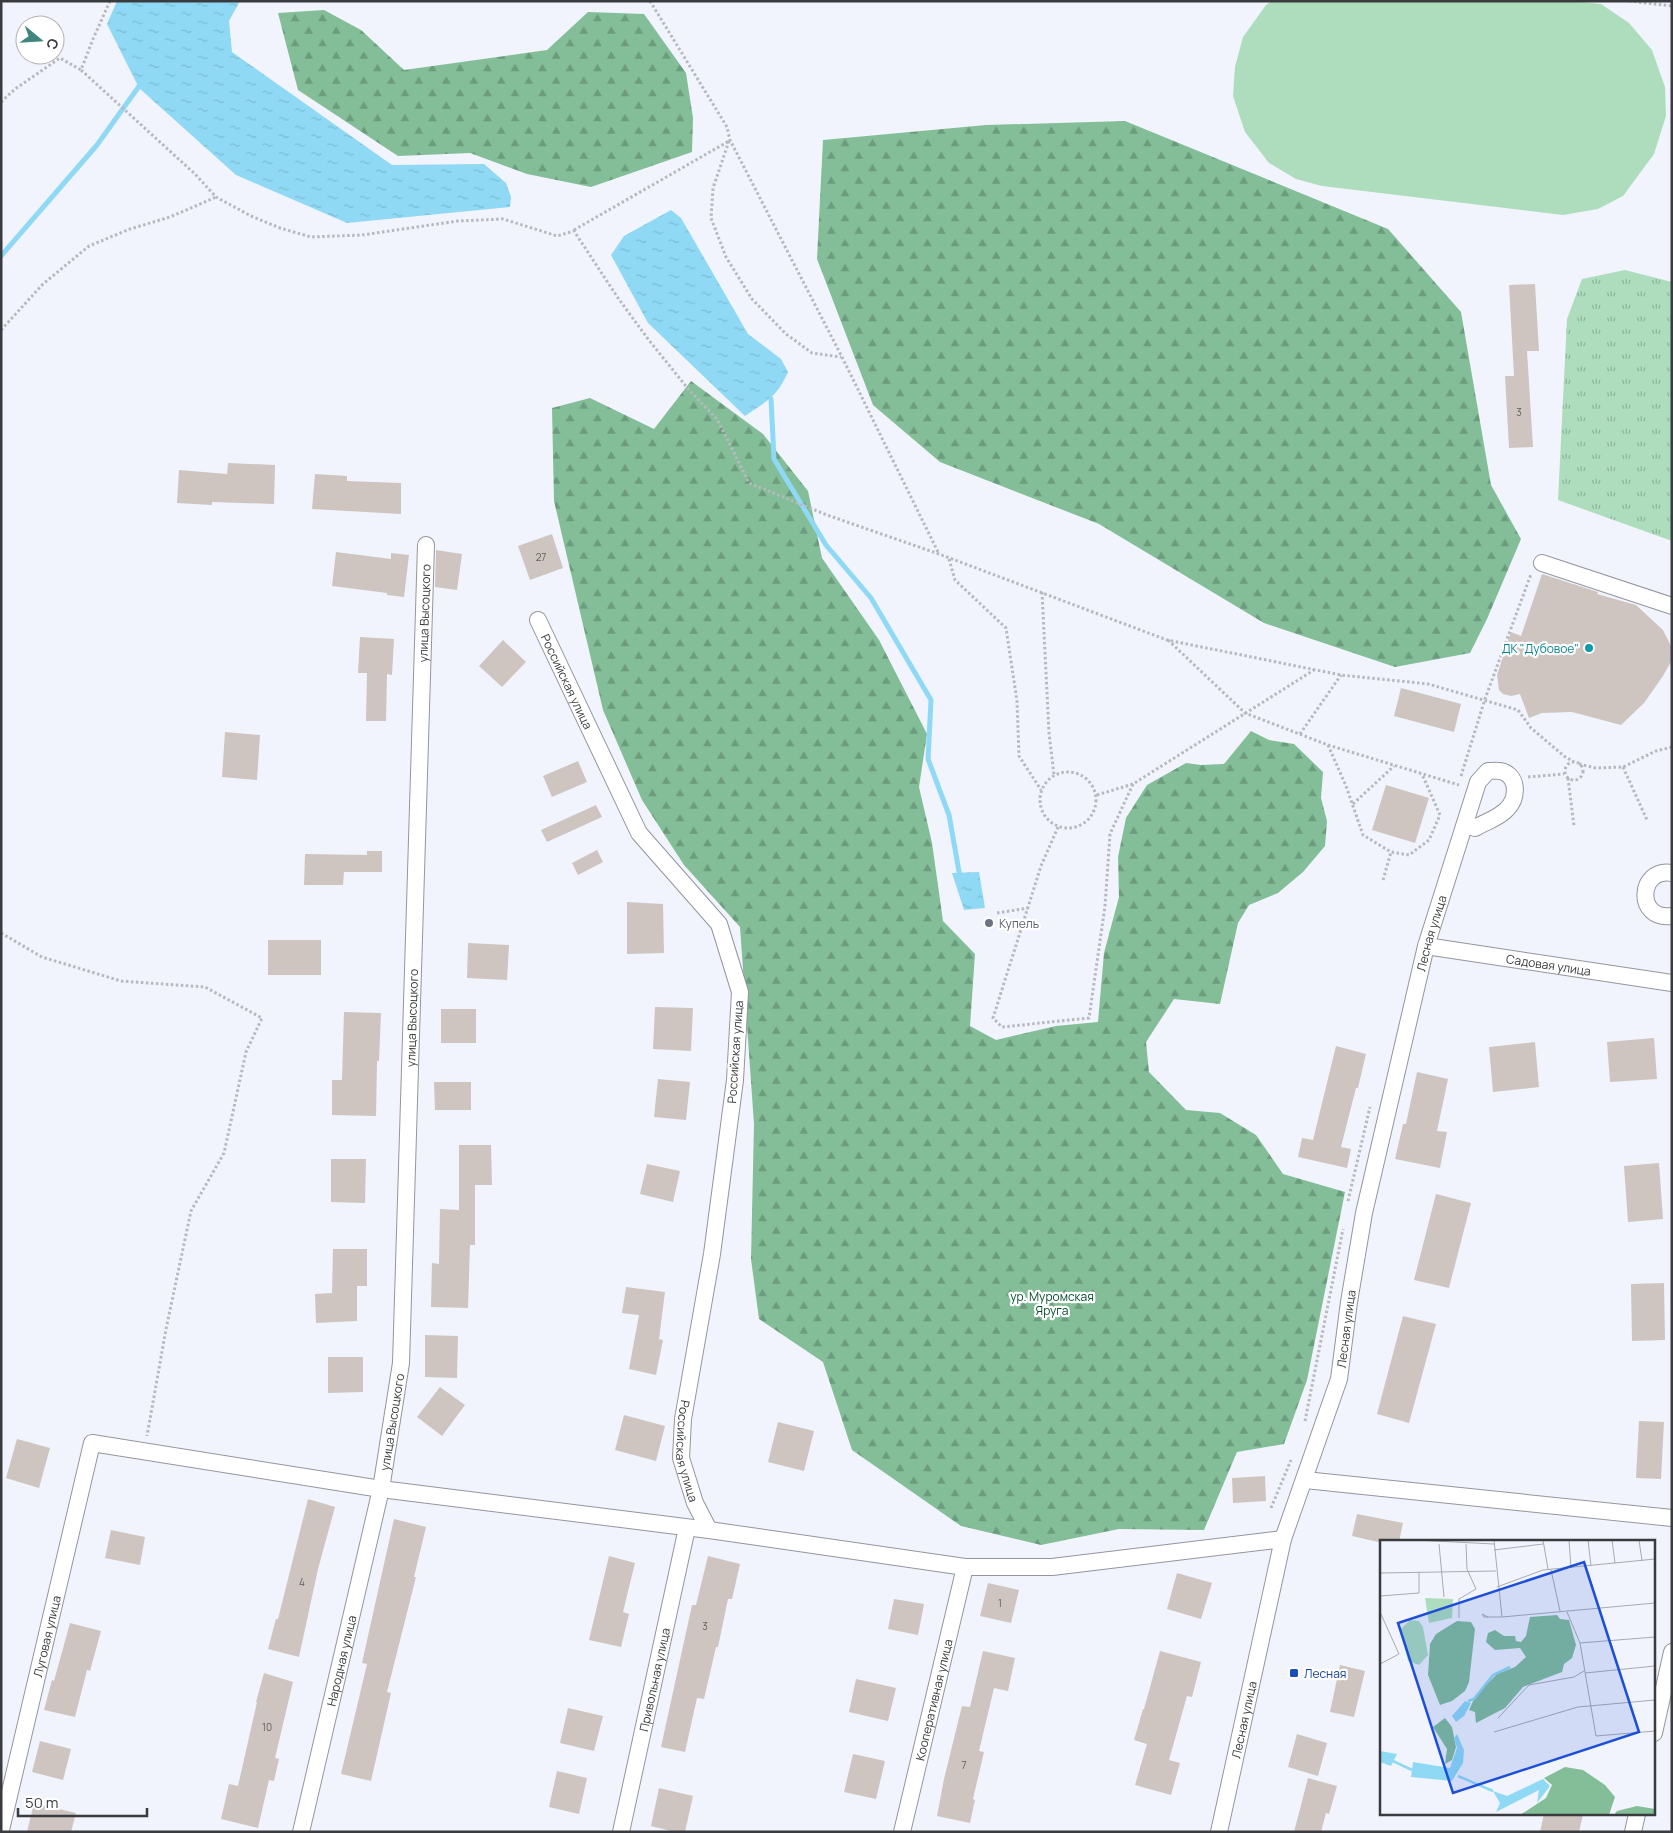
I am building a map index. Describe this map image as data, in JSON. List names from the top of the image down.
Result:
{
  "streets": {
    "street": [
      "улица Высоцкого",
      "Российская улица",
      "Лесная улица",
      "Садовая улица",
      "Луговая улица",
      "Народная улица",
      "Привольная улица",
      "Кооперативная улица"
    ]
  },
  "crossings": [
    ["улица Высоцкого", "Народная улица"],
    ["Лесная улица", "Садовая улица"]
  ],
  "parks": ["ур. Муромская Яруга"],
  "places": {
    "other": ["ДК \"Дубовое\"", "Купель"],
    "transit": ["Лесная"]
  },
  "house_numbers": [
    "3",
    "27",
    "4",
    "1",
    "3",
    "10",
    "7"
  ],
  "scale_bar": "50 m",
  "north": "right"
}
